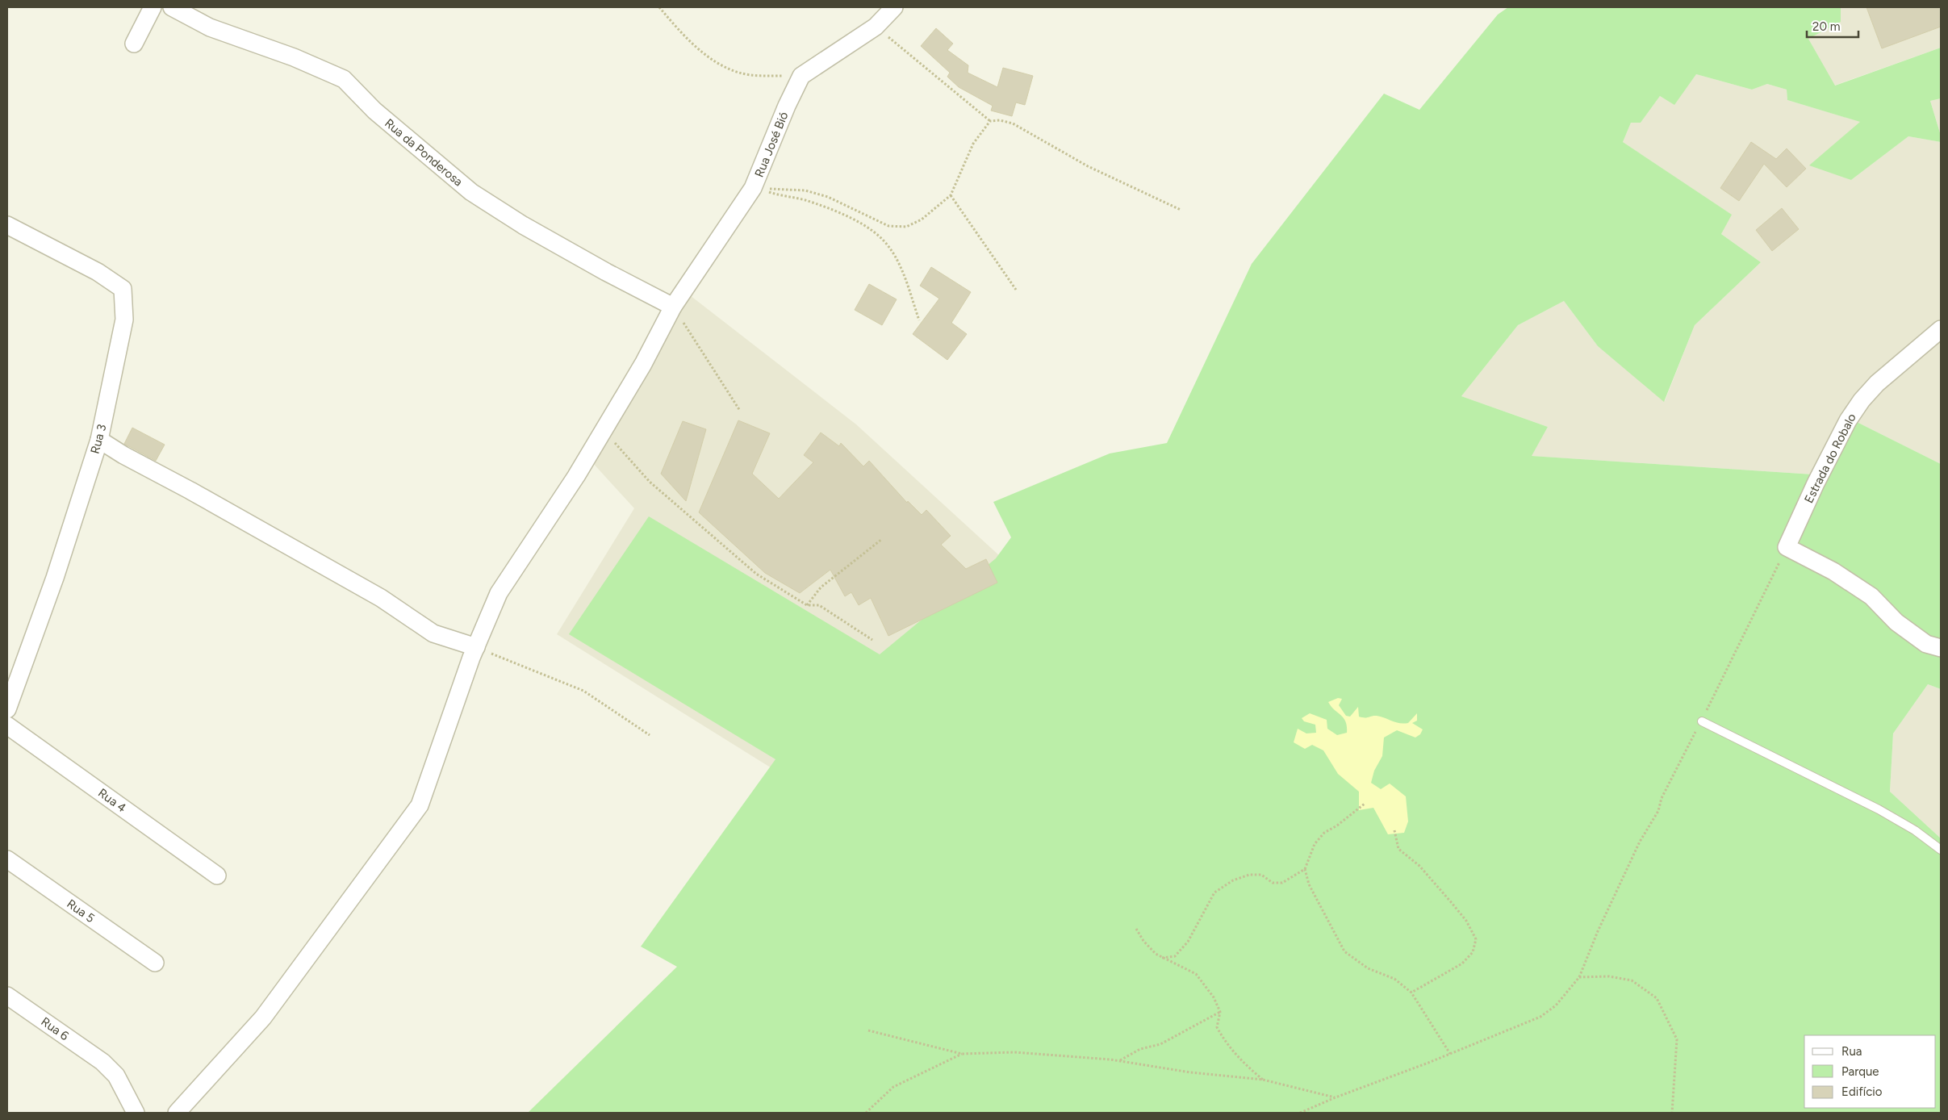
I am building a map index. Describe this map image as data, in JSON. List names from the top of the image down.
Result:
{
  "streets": {
    "street": [
      "Rua José Bió",
      "Rua da Ponderosa",
      "Rua 3",
      "Estrada do Robalo",
      "Rua 4",
      "Rua 5",
      "Rua 6"
    ]
  },
  "crossings": [
    ["Rua José Bió", "Rua da Ponderosa"]
  ],
  "legend": ["Rua", "Parque", "Edifício"],
  "scale_bar": "20 m"
}
